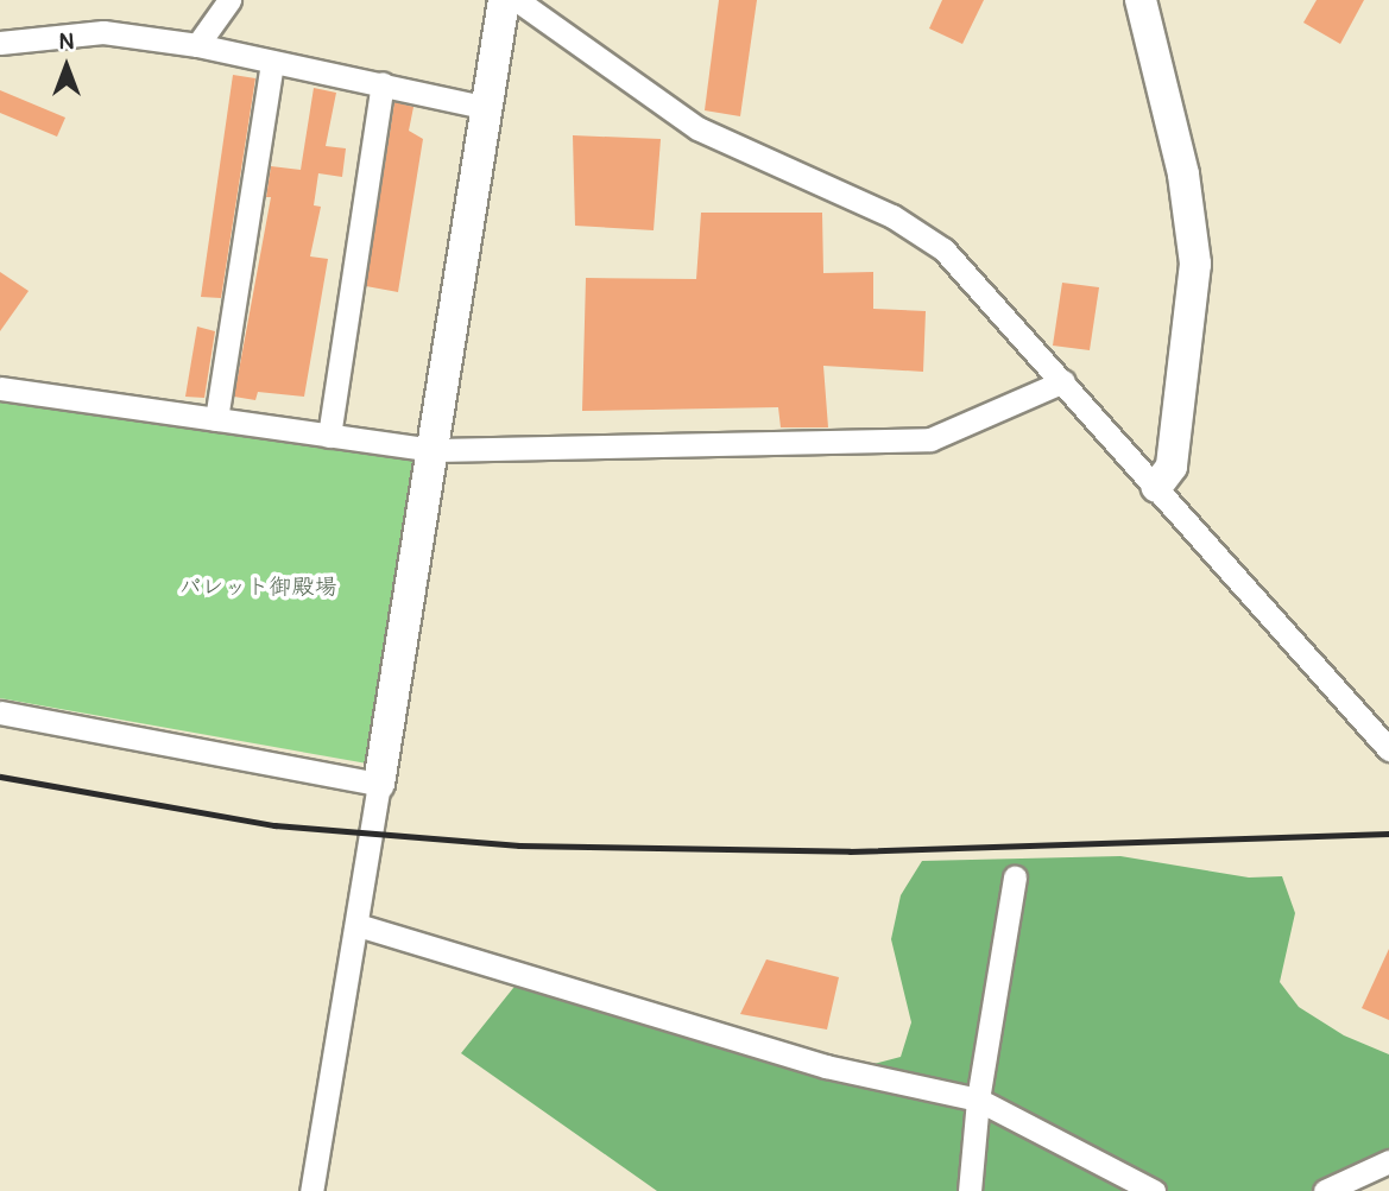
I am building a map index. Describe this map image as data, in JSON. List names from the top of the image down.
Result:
{
  "parks": ["パレット御殿場"],
  "north": "top"
}
